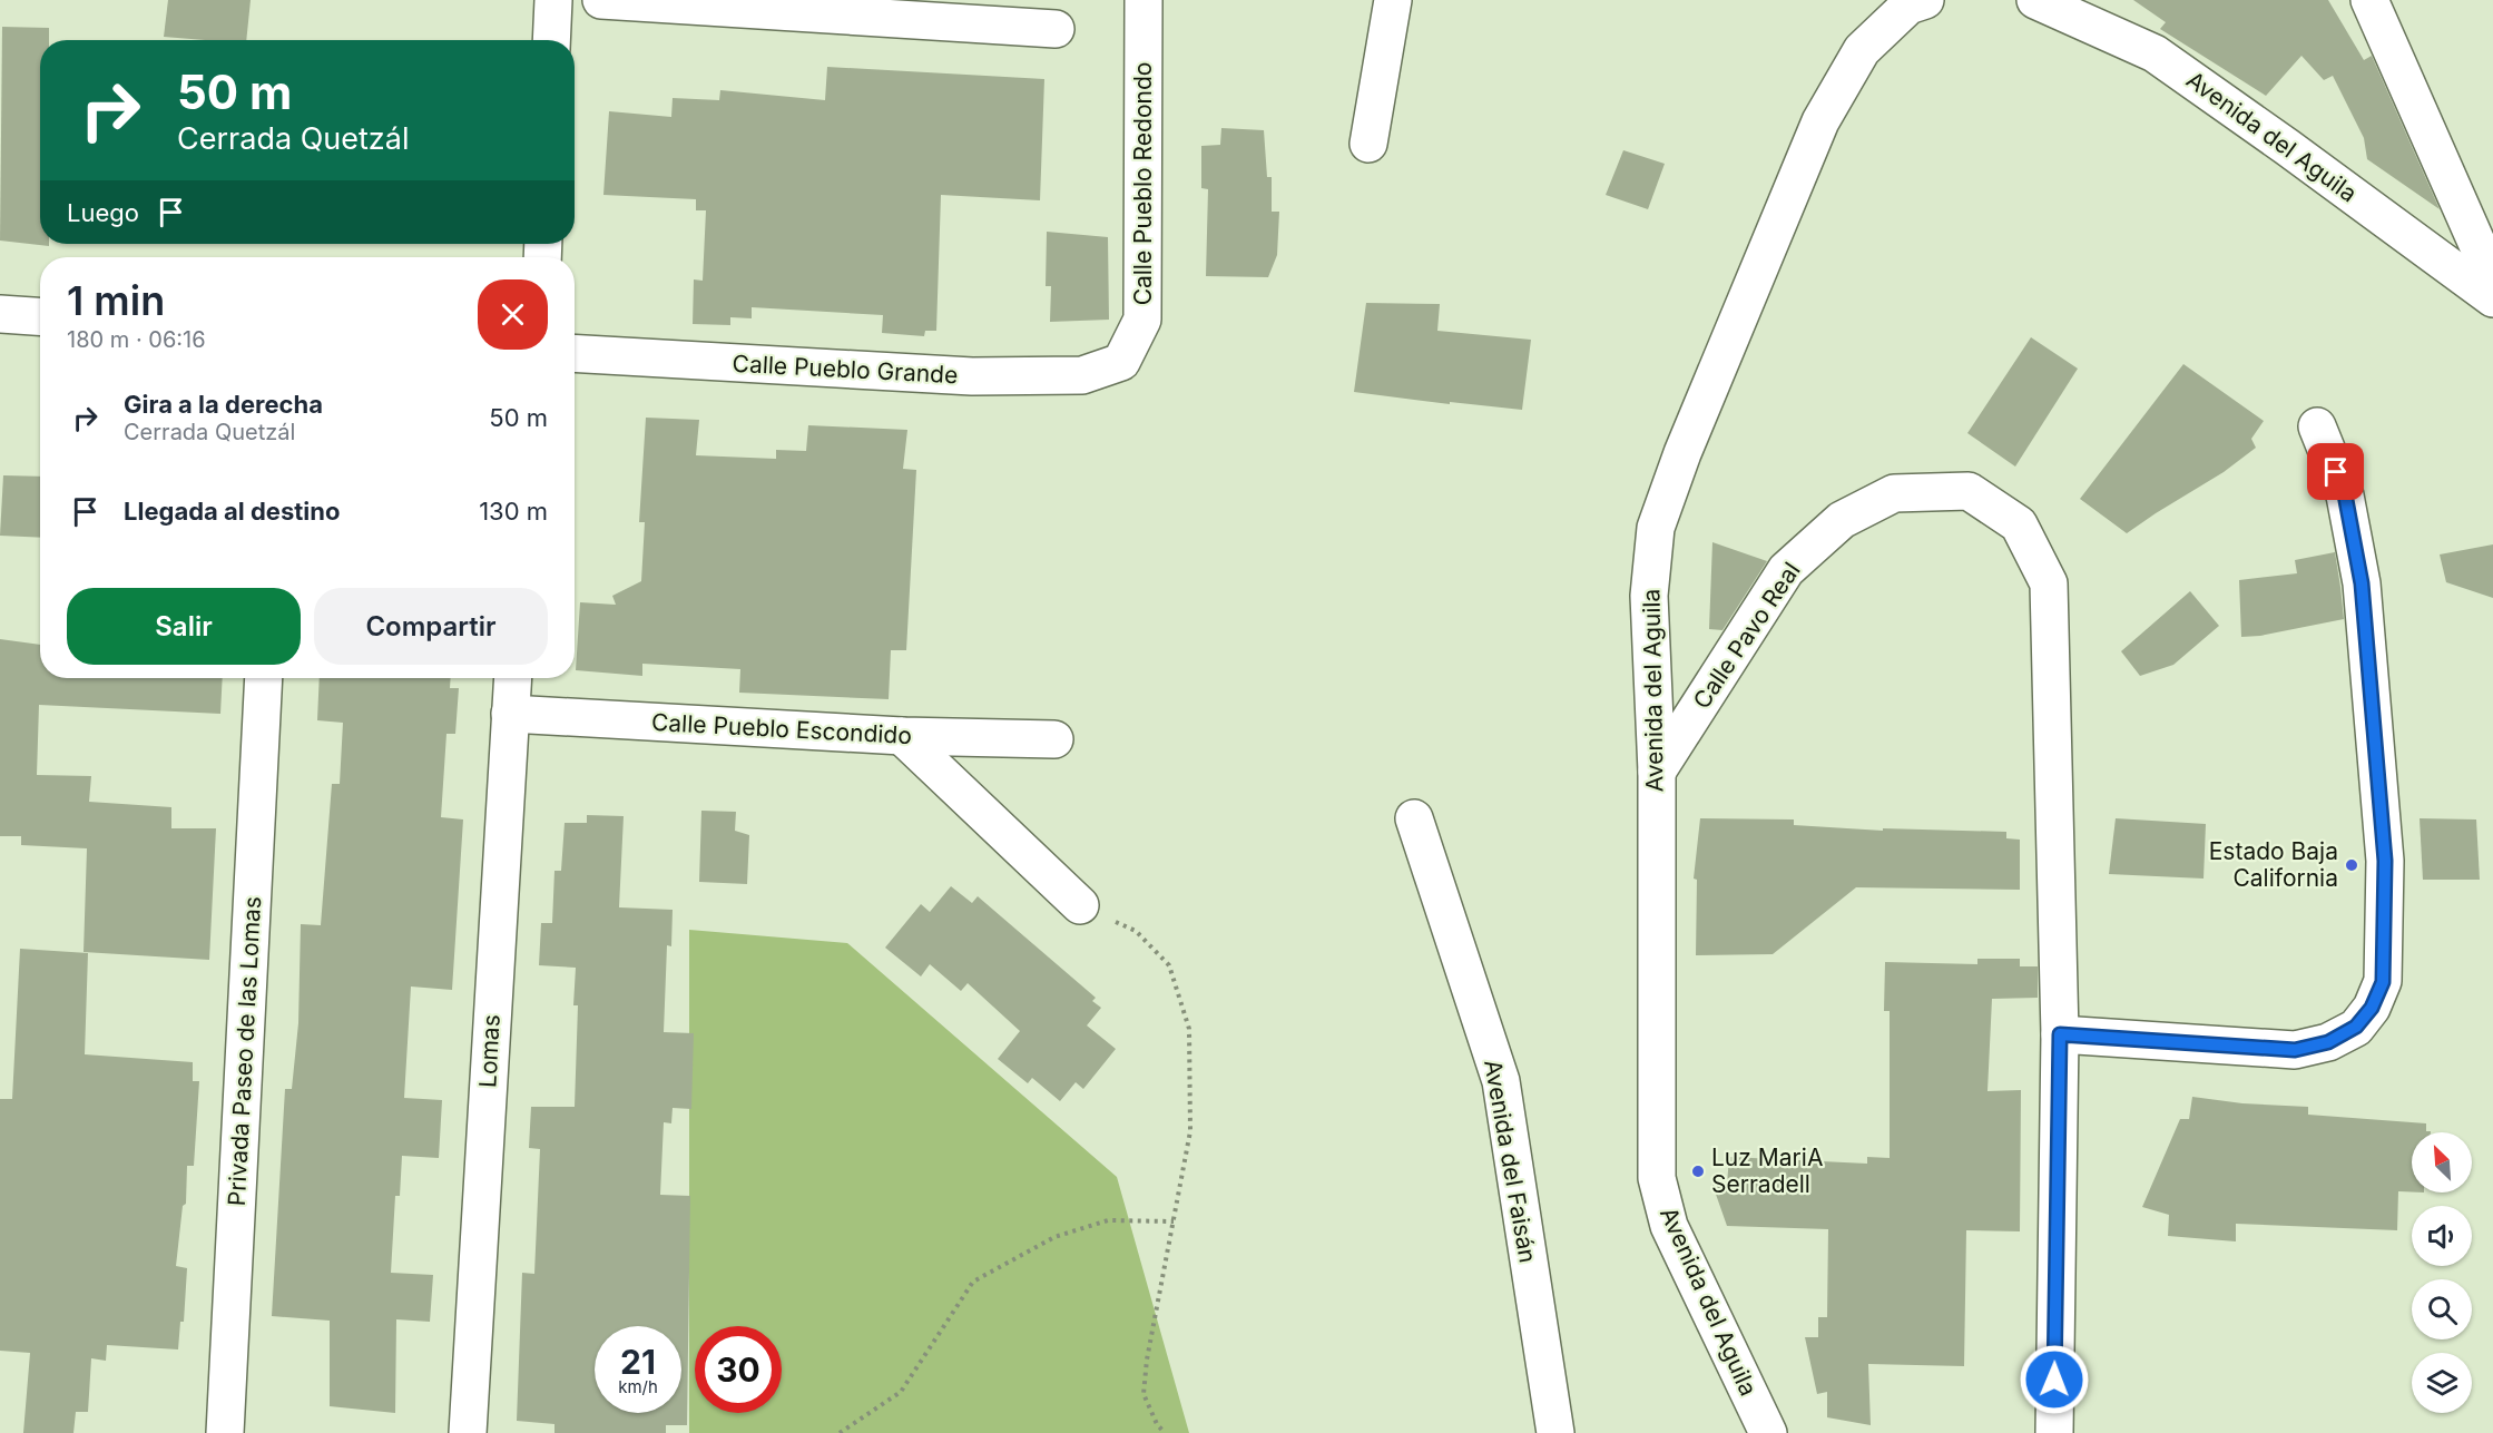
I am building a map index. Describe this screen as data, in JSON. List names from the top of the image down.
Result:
{
  "streets": {
    "street": [
      "Avenida del Aguila",
      "Calle Pueblo Redondo",
      "Calle Pueblo Grande",
      "Calle Pavo Real",
      "Calle Pueblo Escondido",
      "Privada Paseo de las Lomas",
      "Lomas",
      "Avenida del Faisán"
    ]
  },
  "crossings": [
    ["Avenida del Aguila", "Calle Pavo Real"],
    ["Calle Pueblo Redondo", "Calle Pueblo Grande"],
    ["Calle Pueblo Escondido", "Lomas"]
  ],
  "places": ["Estado Baja California", "Luz MariA Serradell"],
  "north": "top left",
  "page": {
    "turn": ["50 m", "Cerrada Quetzál"],
    "then": "Luego",
    "heading": ["1 min", "180 m · 06:16"],
    "list": [
      {
        "name": "Gira a la derecha",
        "note": "Cerrada Quetzál",
        "value": "50 m"
      },
      {
        "name": "Llegada al destino",
        "value": "130 m"
      }
    ],
    "buttons": ["Salir", "Compartir"],
    "speed": "21 km/h",
    "limit": "30"
  }
}
